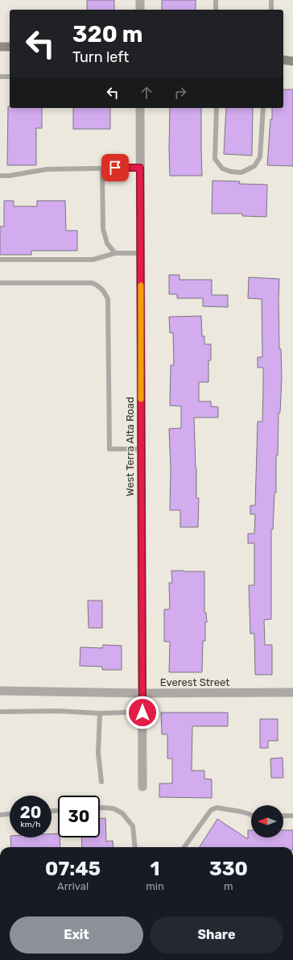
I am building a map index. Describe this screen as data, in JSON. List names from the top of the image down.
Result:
{
  "streets": {
    "street": ["West Terra Alta Road", "Everest Street"]
  },
  "crossings": [
    ["West Terra Alta Road", "Everest Street"]
  ],
  "north": "left",
  "page": {
    "turn": ["320 m", "Turn left"],
    "speed": "20 km/h",
    "limit": "30",
    "eta": [
      "07:45",
      "Arrival",
      "1",
      "min",
      "330",
      "m"
    ],
    "buttons": ["Exit", "Share"]
  }
}
